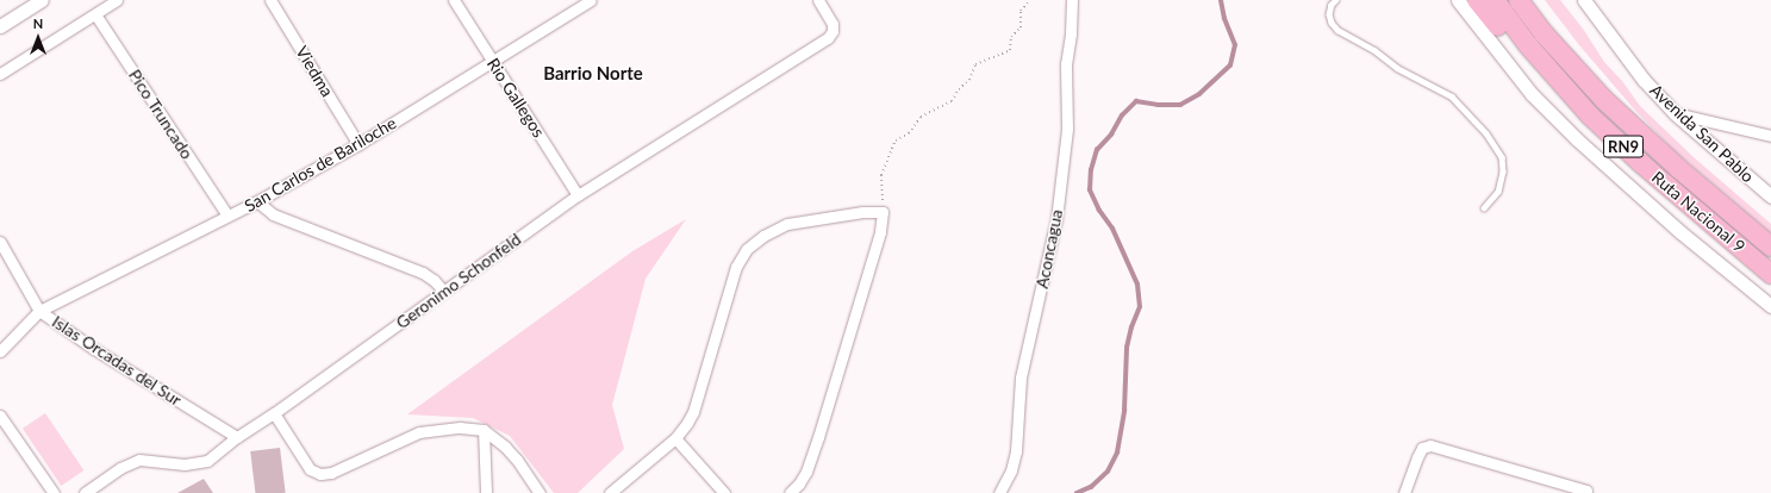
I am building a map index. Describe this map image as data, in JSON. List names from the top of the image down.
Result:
{
  "streets": {
    "highway": ["RN9", "Ruta Nacional 9"],
    "street": [
      "Viedma",
      "Rio Gallegos",
      "Pico Truncado",
      "Avenida San Pablo",
      "San Carlos de Bariloche",
      "Aconcagua",
      "Geronimo Schonfeld",
      "Islas Orcadas del Sur"
    ]
  },
  "crossings": [
    ["Viedma", "San Carlos de Bariloche"],
    ["Rio Gallegos", "San Carlos de Bariloche"],
    ["Rio Gallegos", "Geronimo Schonfeld"],
    ["Pico Truncado", "San Carlos de Bariloche"],
    ["San Carlos de Bariloche", "Islas Orcadas del Sur"],
    ["Geronimo Schonfeld", "Islas Orcadas del Sur"]
  ],
  "districts": ["Barrio Norte"],
  "north": "top"
}
